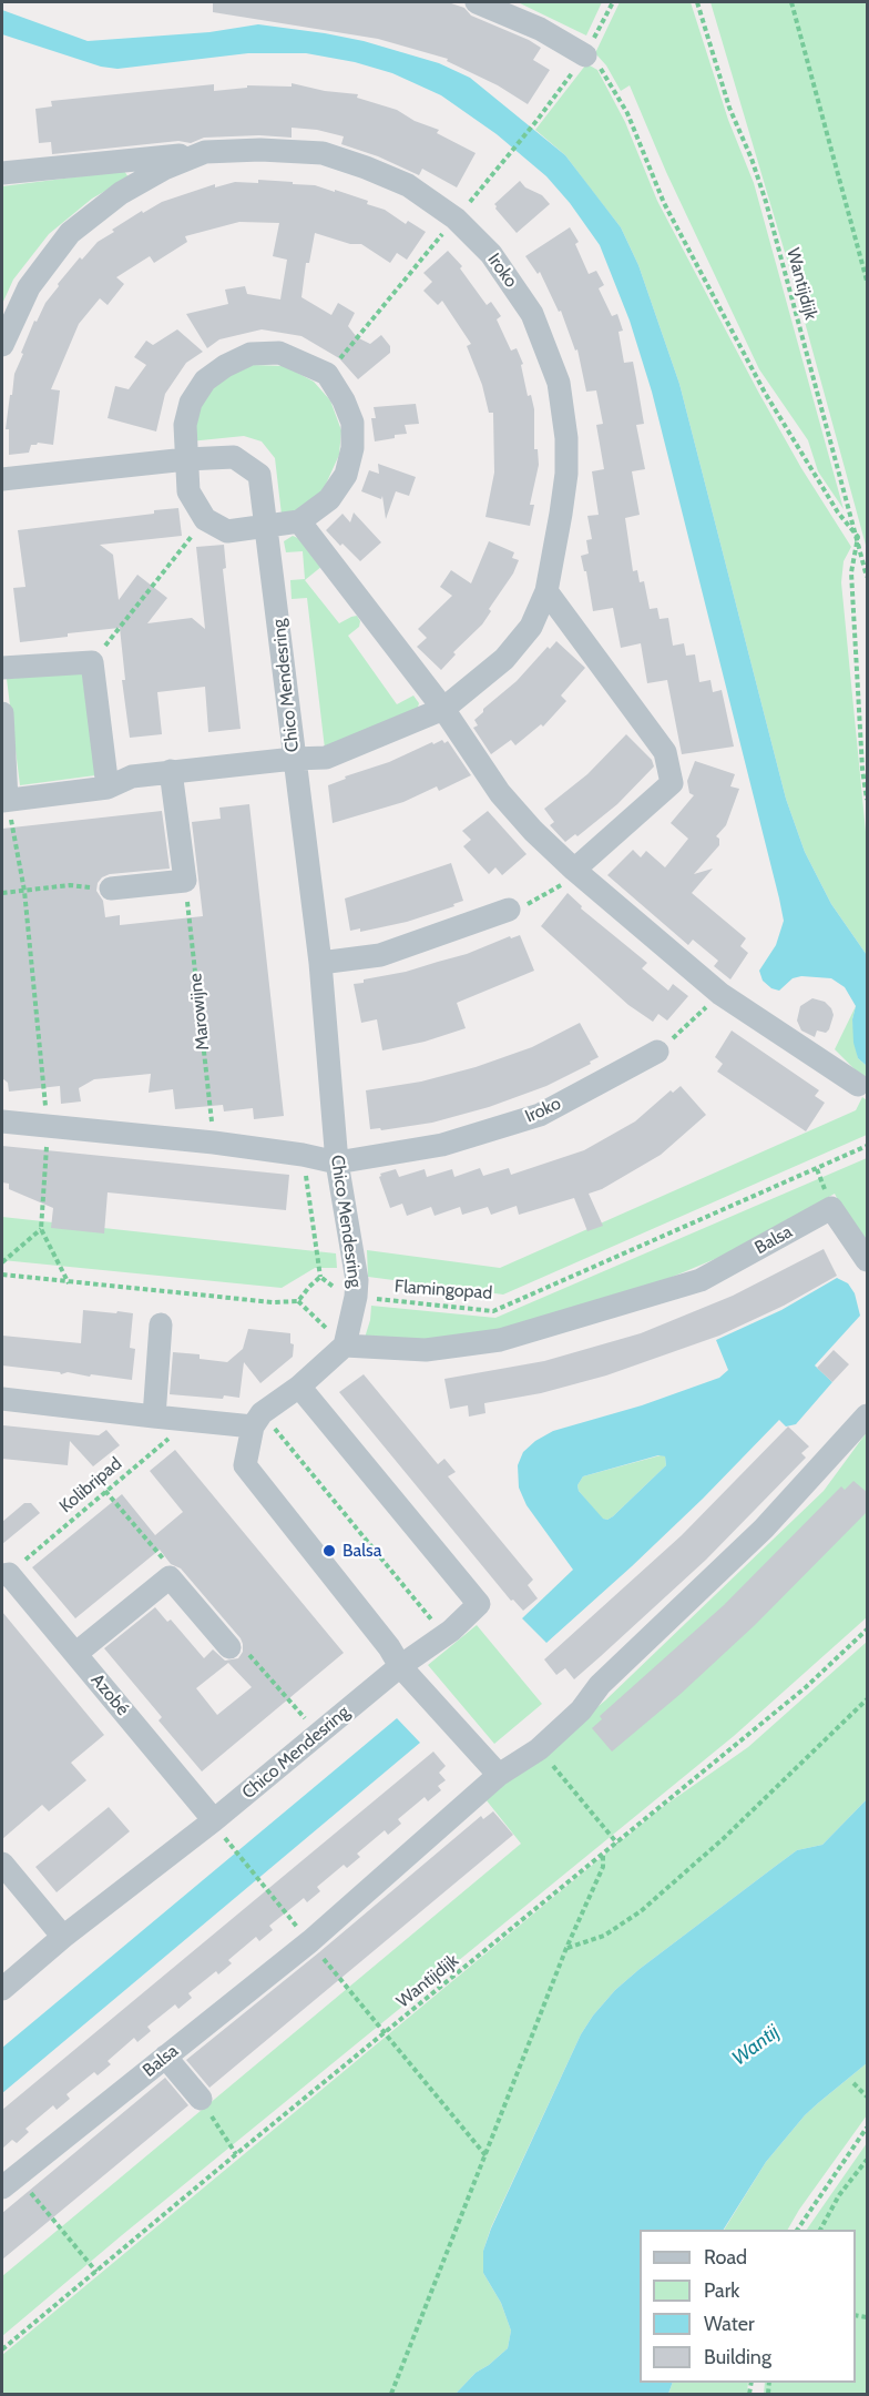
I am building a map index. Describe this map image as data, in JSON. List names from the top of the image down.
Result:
{
  "streets": {
    "street": [
      "Iroko",
      "Chico Mendesring",
      "Balsa",
      "Azobé"
    ],
    "path": [
      "Wantijdijk",
      "Marowijne",
      "Flamingopad",
      "Kolibripad"
    ]
  },
  "crossings": [
    ["Iroko", "Chico Mendesring"],
    ["Chico Mendesring", "Balsa"],
    ["Chico Mendesring", "Flamingopad"],
    ["Chico Mendesring", "Azobé"],
    ["Kolibripad", "Azobé"]
  ],
  "water": ["Wantij"],
  "places": ["Balsa"],
  "legend": [
    "Road",
    "Park",
    "Water",
    "Building"
  ]
}
